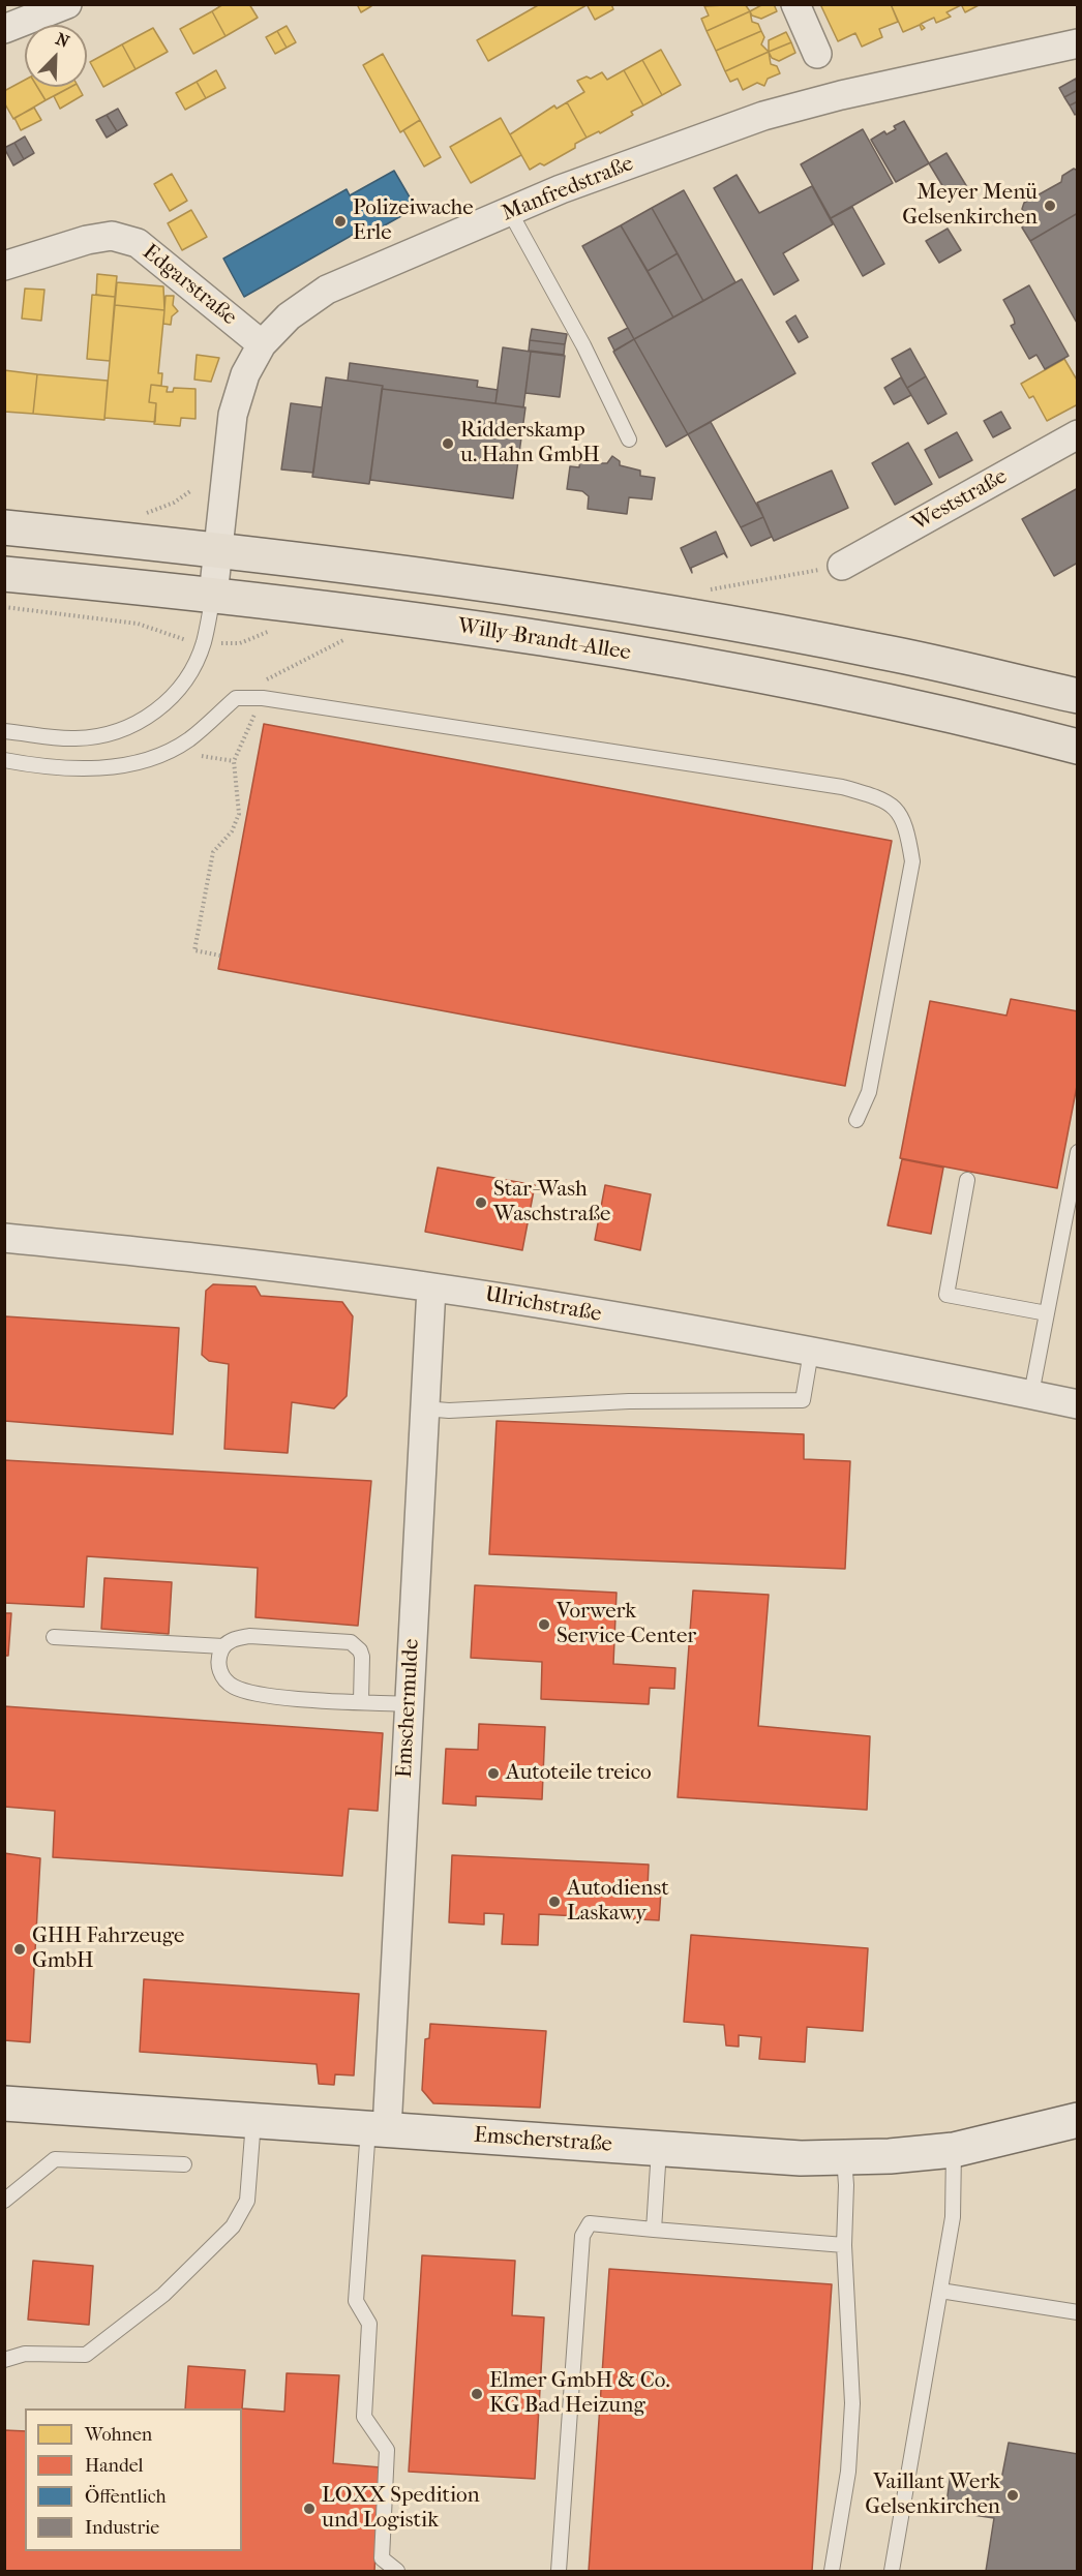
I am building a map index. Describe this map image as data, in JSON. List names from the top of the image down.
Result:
{
  "streets": {
    "main road": ["Willy-Brandt-Allee"],
    "street": [
      "Manfredstraße",
      "Edgarstraße",
      "Weststraße",
      "Ulrichstraße",
      "Emschermulde",
      "Emscherstraße"
    ]
  },
  "crossings": [
    ["Manfredstraße", "Edgarstraße"],
    ["Manfredstraße", "Willy-Brandt-Allee"],
    ["Ulrichstraße", "Emschermulde"],
    ["Emschermulde", "Emscherstraße"]
  ],
  "places": [
    "Meyer Menü Gelsenkirchen",
    "Polizeiwache Erle",
    "Ridderskamp u. Hahn GmbH",
    "Star-Wash Waschstraße",
    "Vorwerk Service-Center",
    "Autoteile treico",
    "Autodienst Laskawy",
    "GHH Fahrzeuge GmbH",
    "Elmer GmbH & Co. KG Bad Heizung",
    "Vaillant Werk Gelsenkirchen",
    "LOXX Spedition und Logistik"
  ],
  "legend": [
    "Wohnen",
    "Handel",
    "Öffentlich",
    "Industrie"
  ],
  "north": "top right"
}
